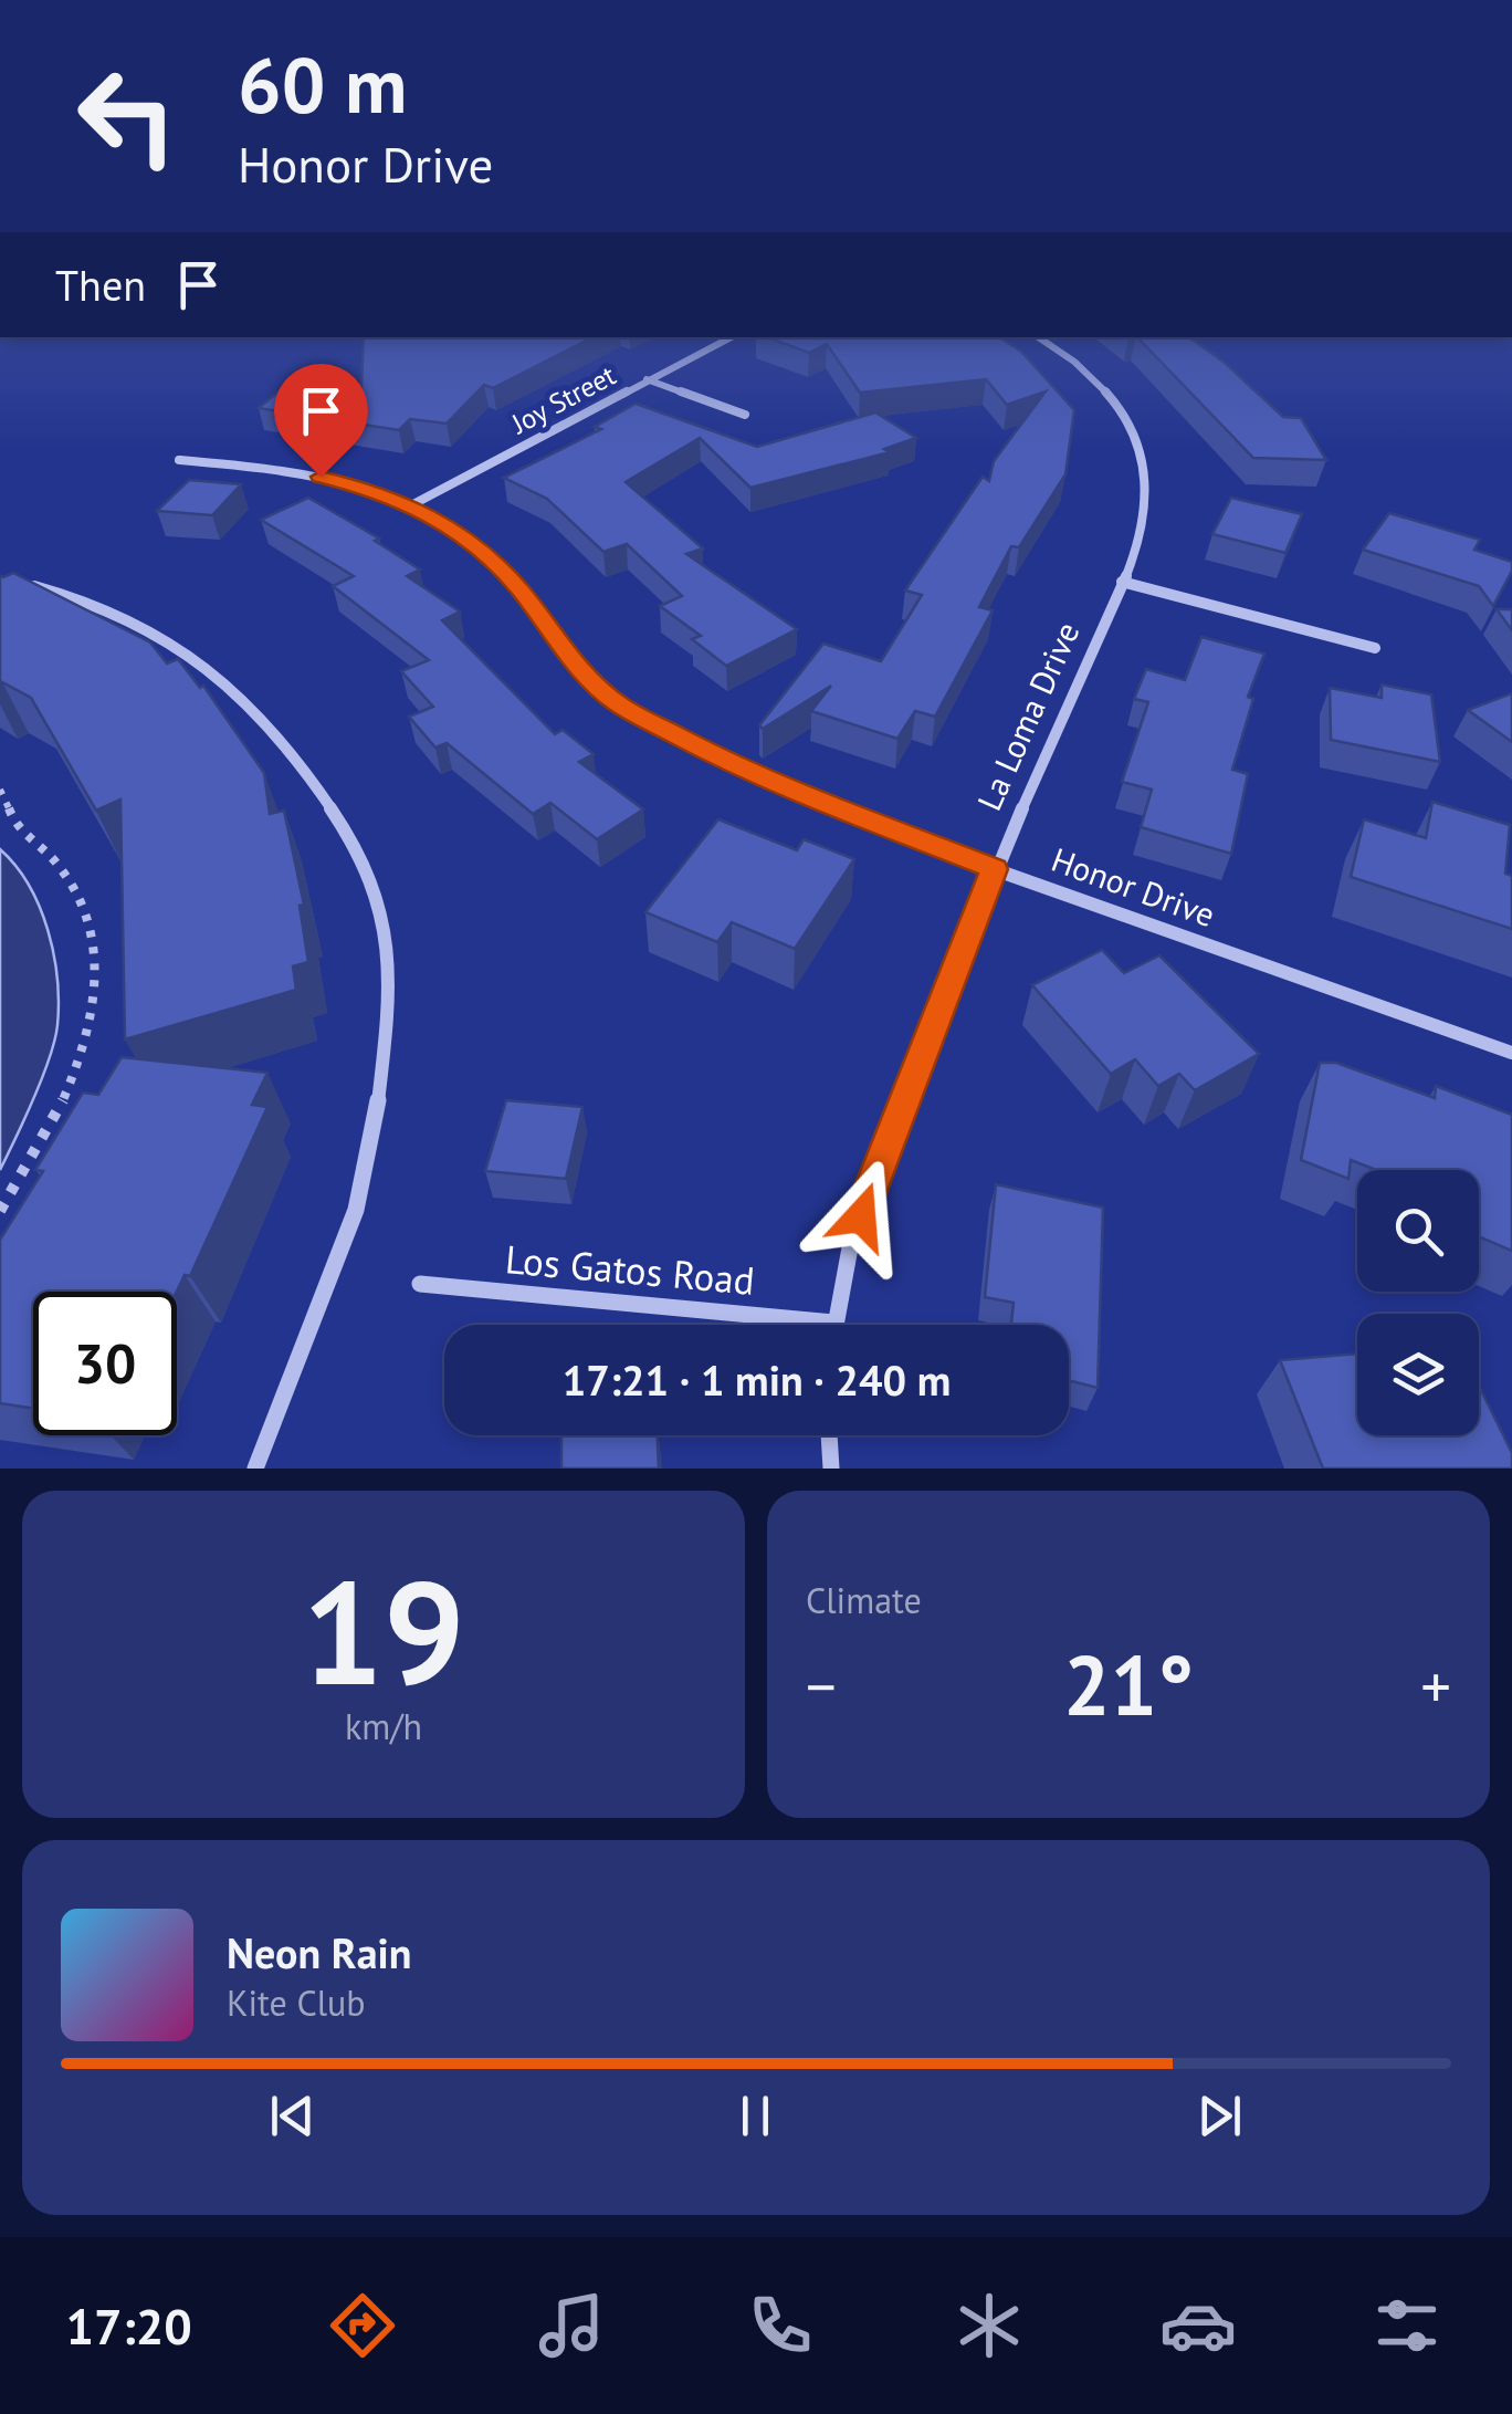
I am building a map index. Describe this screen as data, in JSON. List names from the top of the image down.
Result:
{
  "streets": {
    "street": [
      "Joy Street",
      "La Loma Drive",
      "Honor Drive",
      "Los Gatos Road"
    ]
  },
  "crossings": [
    ["Joy Street", "Honor Drive"],
    ["La Loma Drive", "Honor Drive"],
    ["La Loma Drive", "Los Gatos Road"]
  ],
  "page": {
    "turn": ["60 m", "Honor Drive"],
    "then": "Then",
    "limit": "30",
    "trip": "17:21 · 1 min · 240 m",
    "tile": [
      ["19", "km/h"],
      "Climate"
    ],
    "heat": ["−", "21°", "+"],
    "song": ["Neon Rain", "Kite Club"],
    "tabs": "17:20"
  }
}
